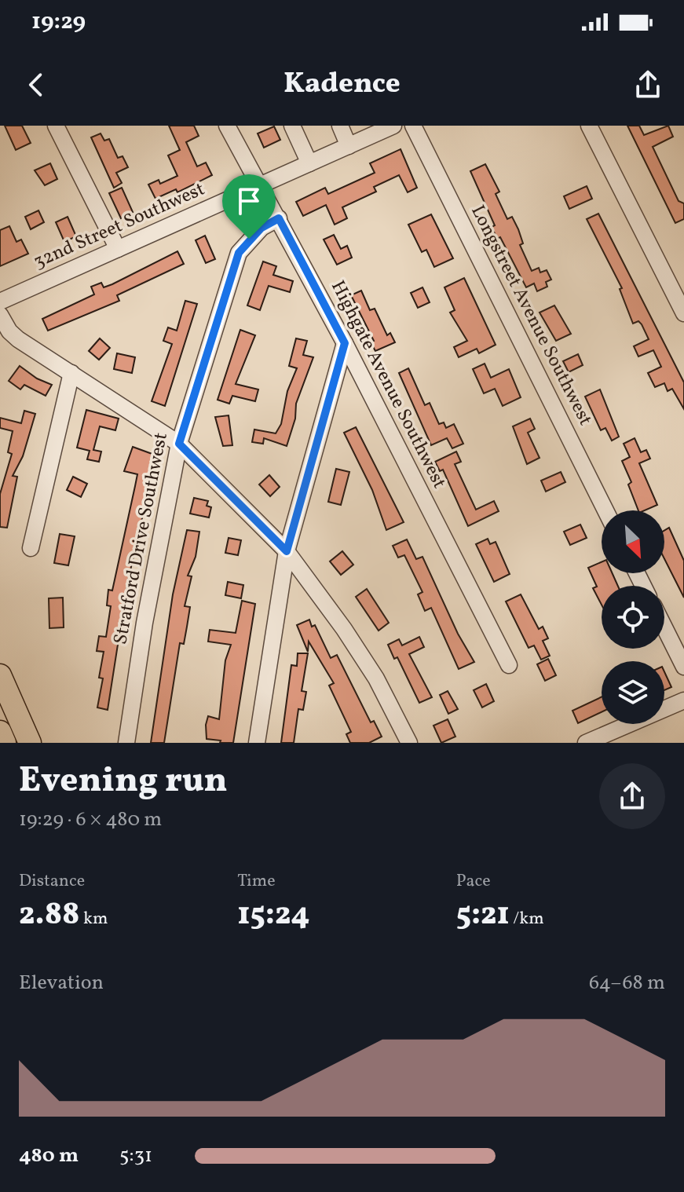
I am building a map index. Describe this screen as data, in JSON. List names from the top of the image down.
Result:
{
  "streets": {
    "street": [
      "32nd Street Southwest",
      "Longstreet Avenue Southwest",
      "Highgate Avenue Southwest",
      "Stratford Drive Southwest"
    ]
  },
  "crossings": [
    ["32nd Street Southwest", "Highgate Avenue Southwest"],
    ["Highgate Avenue Southwest", "Stratford Drive Southwest"]
  ],
  "north": "bottom right",
  "page": {
    "status": "19:29",
    "header": "Kadence",
    "heading": ["Evening run", "19:29 · 6 × 480 m"],
    "stats": [
      ["Distance", "2.88 km"],
      ["Time", "15:24"],
      ["Pace", "5:21 /km"]
    ],
    "chart": ["Elevation", "64–68 m"],
    "list": [
      {
        "name": "480 m",
        "note": "5:31"
      }
    ]
  }
}
